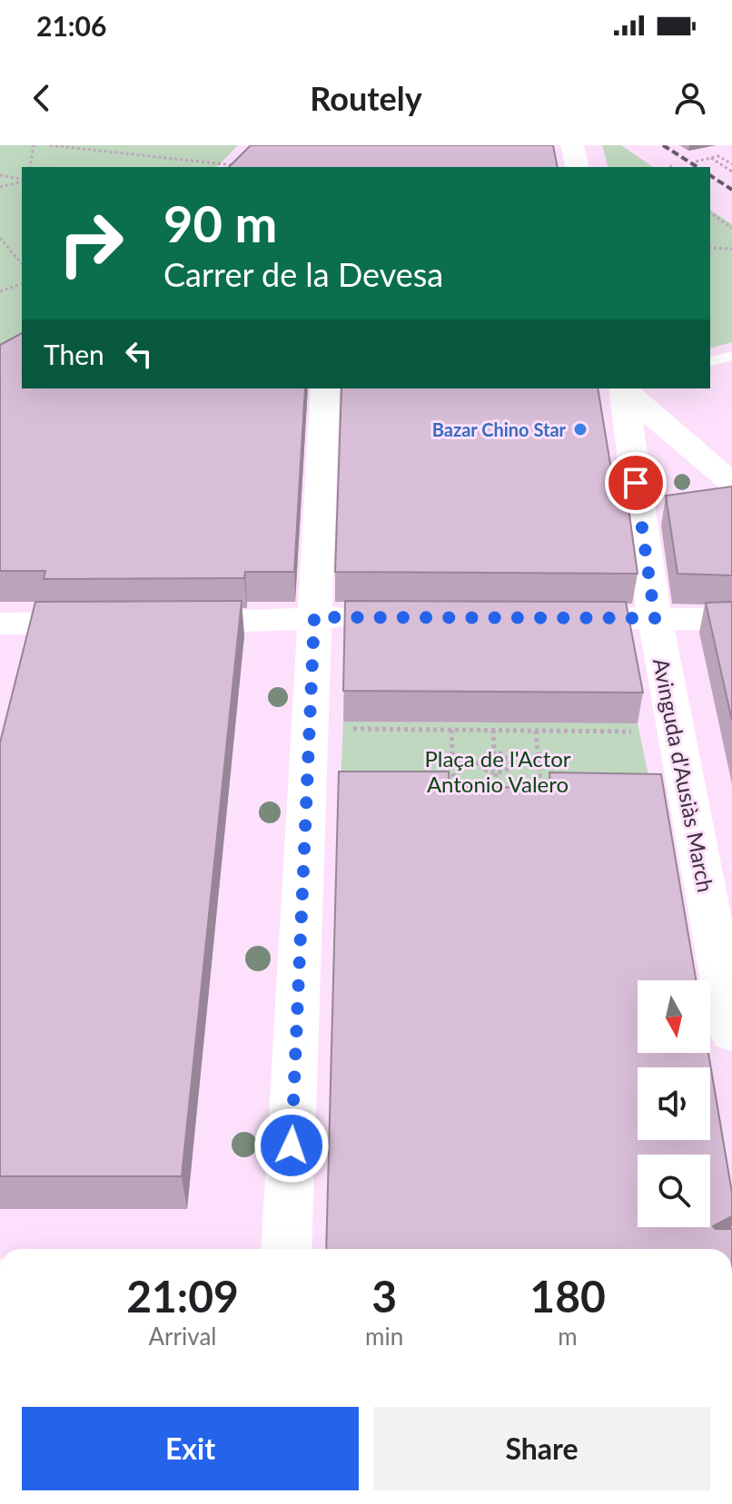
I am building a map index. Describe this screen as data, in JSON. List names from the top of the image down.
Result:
{
  "streets": {
    "street": ["Avinguda d'Ausiàs March"]
  },
  "parks": ["Plaça de l'Actor Antonio Valero"],
  "places": ["Bazar Chino Star"],
  "north": "bottom",
  "page": {
    "status": "21:06",
    "header": "Routely",
    "turn": ["90 m", "Carrer de la Devesa"],
    "then": "Then",
    "eta": [
      "21:09",
      "Arrival",
      "3",
      "min",
      "180",
      "m"
    ],
    "buttons": ["Exit", "Share"]
  }
}
